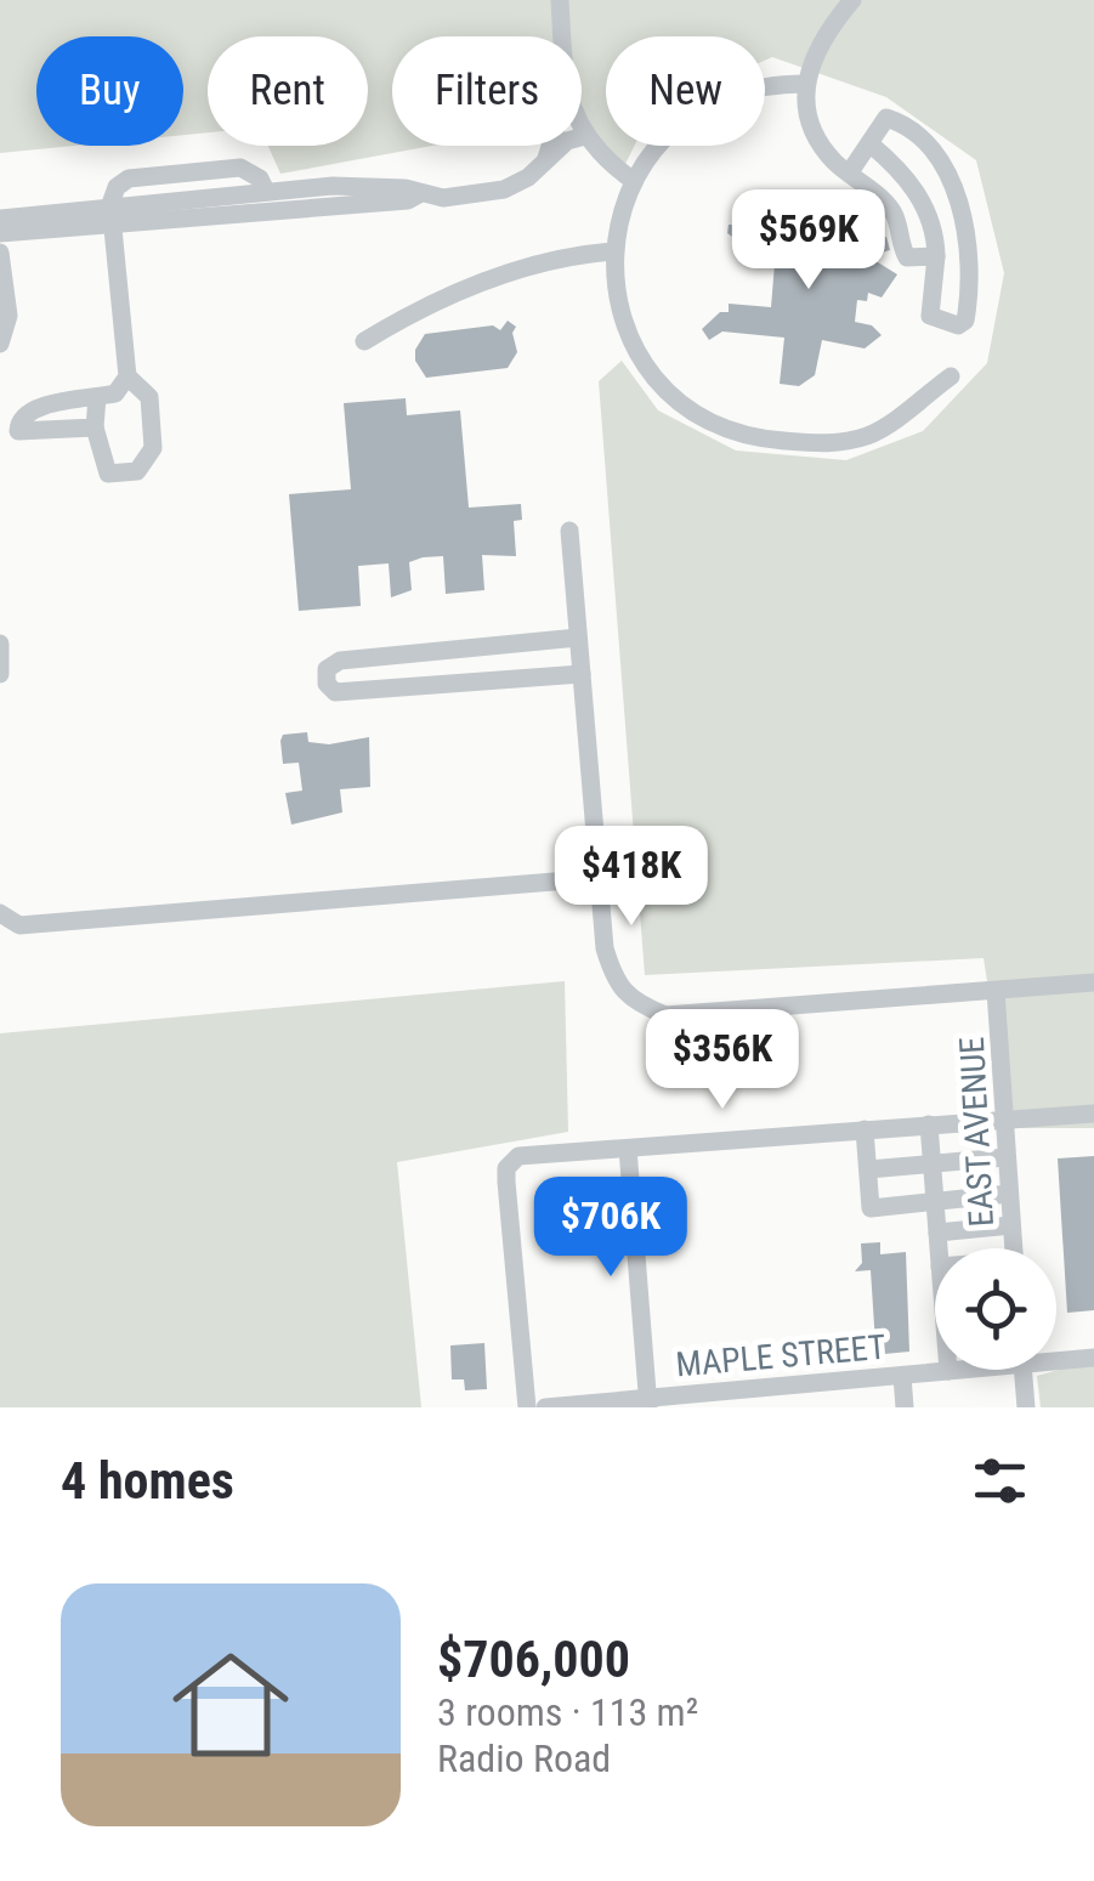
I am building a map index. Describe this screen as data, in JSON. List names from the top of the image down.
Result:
{
  "streets": {
    "street": ["EAST AVENUE", "MAPLE STREET"]
  },
  "page": {
    "chip": [
      "Buy",
      "Rent",
      "Filters",
      "New"
    ],
    "price": [
      "$569K",
      "$418K",
      "$356K",
      "$706K"
    ],
    "heading": "4 homes",
    "list": [
      {
        "name": "$706,000",
        "note": "3 rooms · 113 m² · Radio Road"
      }
    ]
  }
}
